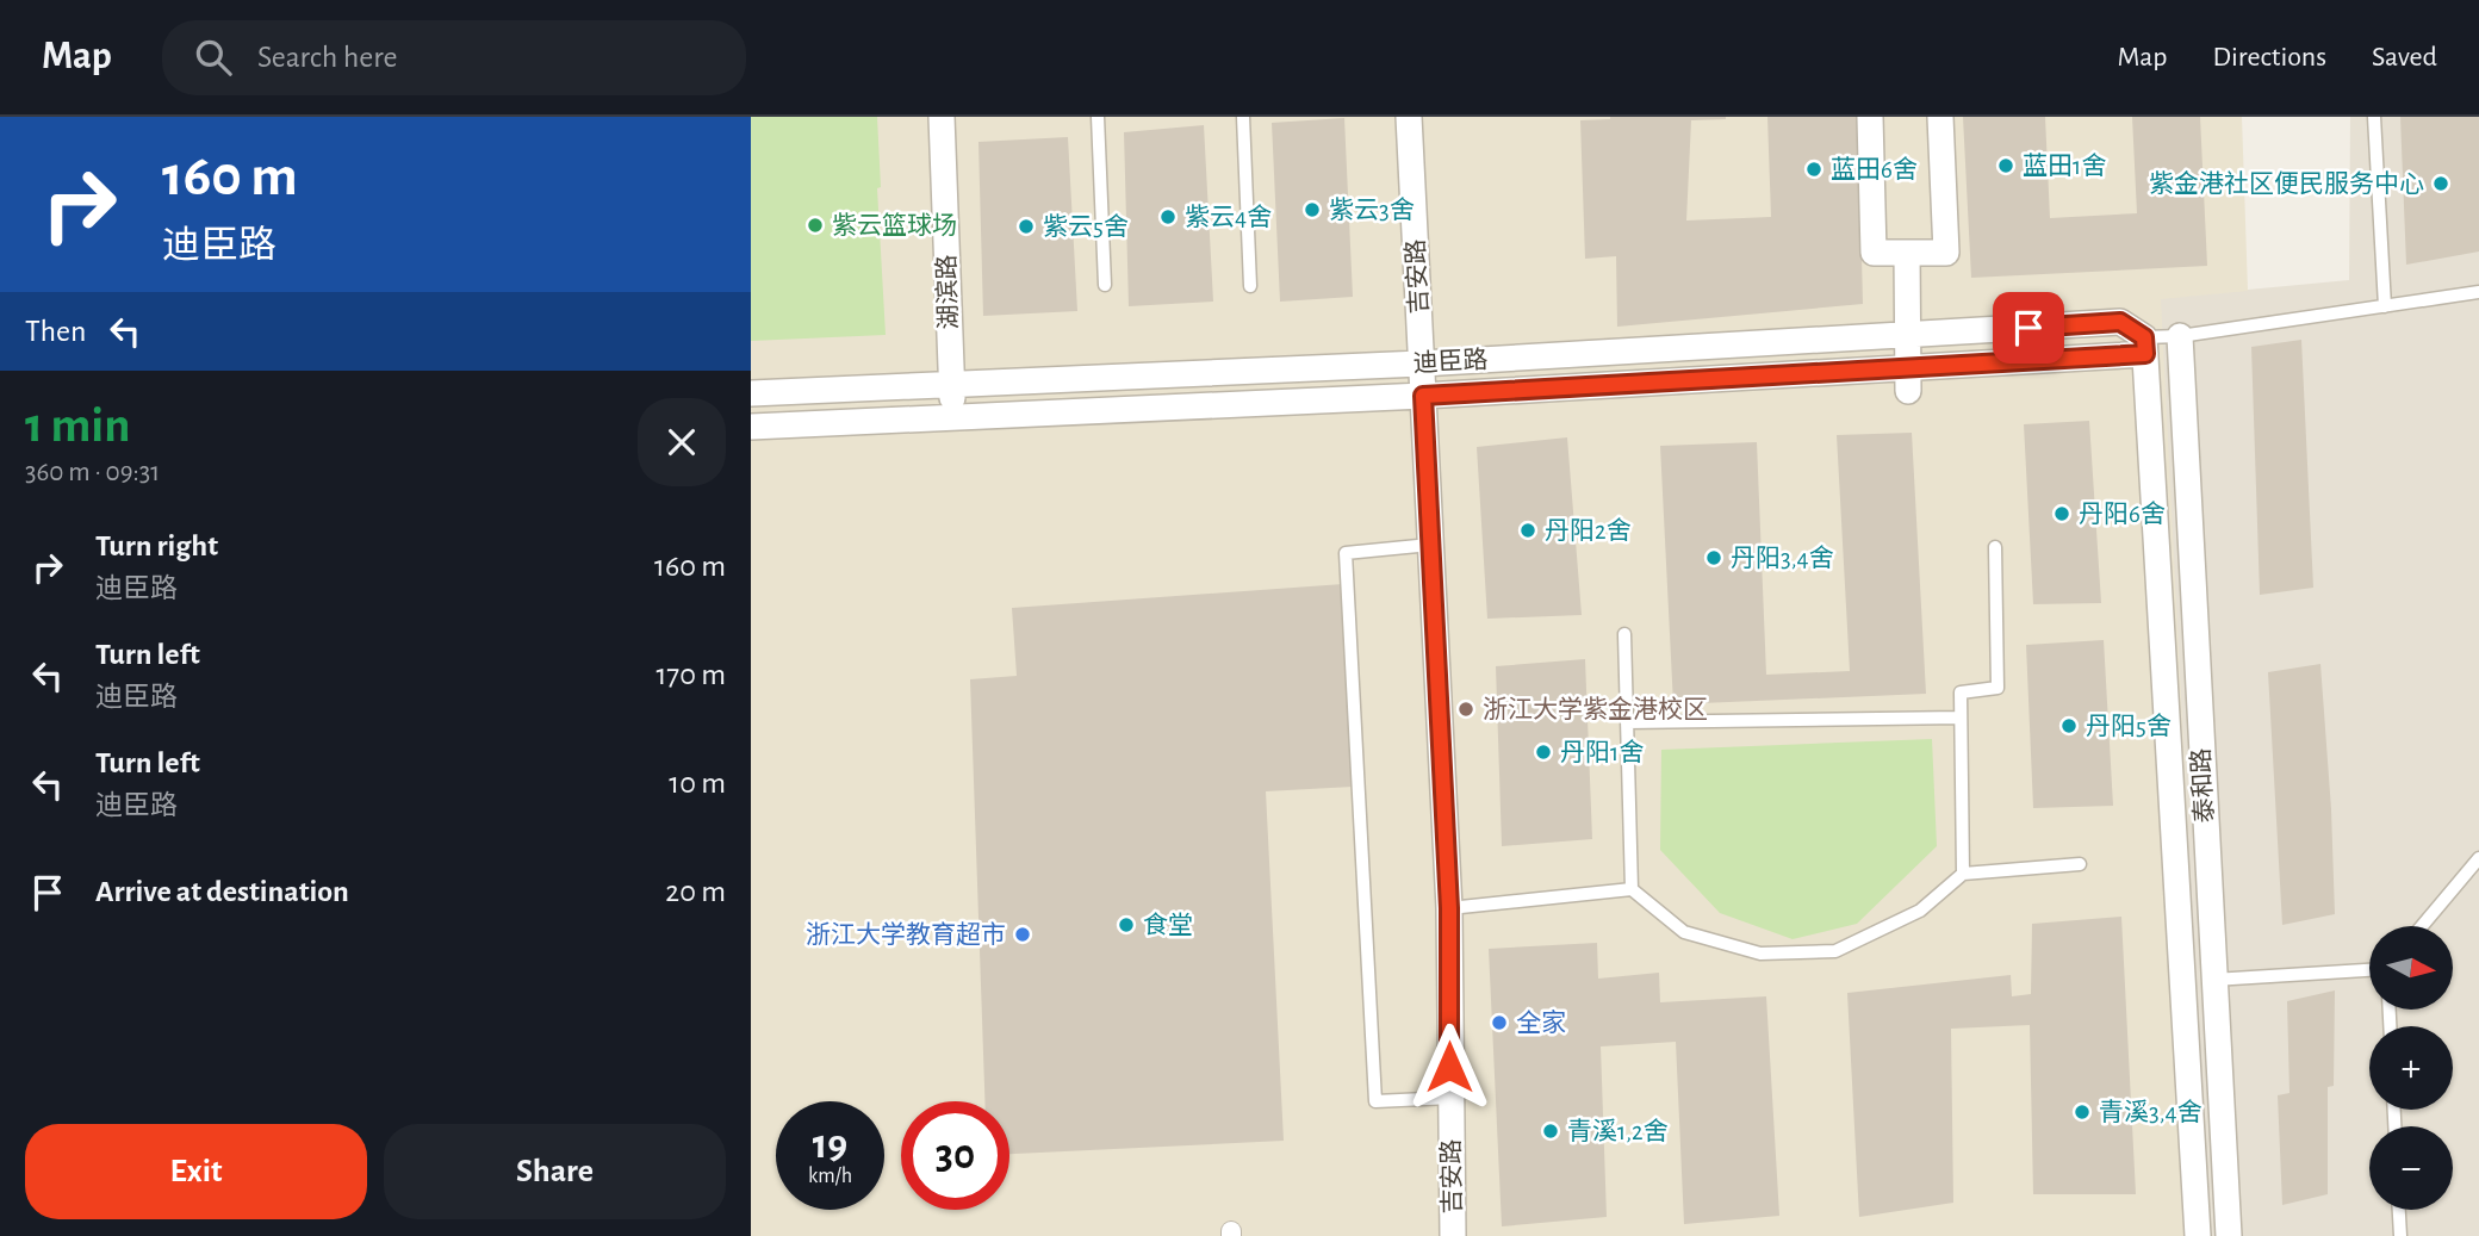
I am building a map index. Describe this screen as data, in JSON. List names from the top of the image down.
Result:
{
  "streets": {
    "street": [
      "吉安路",
      "湖滨路",
      "迪臣路",
      "泰和路"
    ]
  },
  "crossings": [
    ["吉安路", "迪臣路"],
    ["湖滨路", "迪臣路"],
    ["迪臣路", "泰和路"]
  ],
  "places": [
    "蓝田1舍",
    "蓝田6舍",
    "紫金港社区便民服务中心",
    "紫云3舍",
    "紫云4舍",
    "紫云篮球场",
    "紫云5舍",
    "丹阳6舍",
    "丹阳2舍",
    "丹阳3,4舍",
    "浙江大学紫金港校区",
    "丹阳5舍",
    "丹阳1舍",
    "食堂",
    "浙江大学教育超市",
    "全家",
    "青溪3,4舍",
    "青溪1,2舍"
  ],
  "north": "right",
  "page": {
    "header": "Map",
    "search": "Search here",
    "nav": ["Map", "Directions", "Saved"],
    "turn": ["160 m", "迪臣路"],
    "then": "Then",
    "heading": ["1 min", "360 m · 09:31"],
    "list": [
      {
        "name": "Turn right",
        "note": "迪臣路",
        "value": "160 m"
      },
      {
        "name": "Turn left",
        "note": "迪臣路",
        "value": "170 m"
      },
      {
        "name": "Turn left",
        "note": "迪臣路",
        "value": "10 m"
      },
      {
        "name": "Arrive at destination",
        "value": "20 m"
      }
    ],
    "map_buttons": ["+", "−"],
    "speed": "19 km/h",
    "limit": "30",
    "buttons": ["Exit", "Share"]
  }
}
